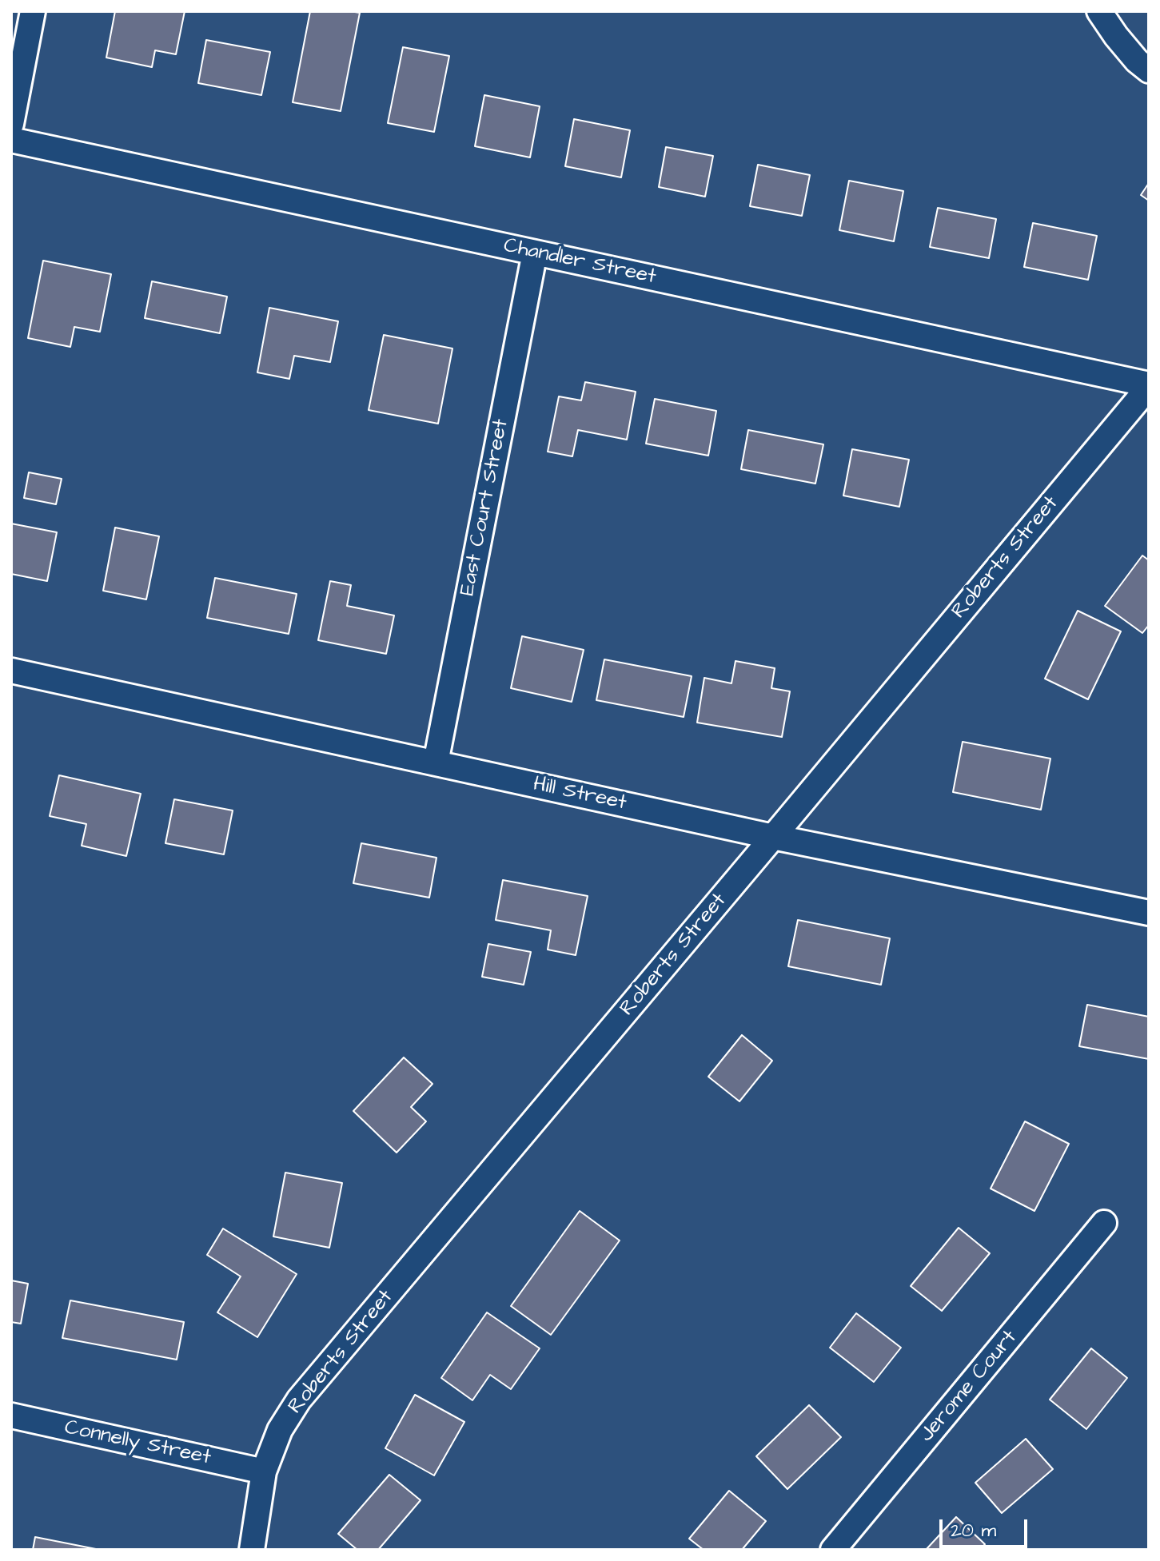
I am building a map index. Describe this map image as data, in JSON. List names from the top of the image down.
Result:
{
  "streets": {
    "street": [
      "Chandler Street",
      "East Court Street",
      "Roberts Street",
      "Hill Street",
      "Jerome Court",
      "Connelly Street"
    ]
  },
  "crossings": [
    ["Chandler Street", "East Court Street"],
    ["Chandler Street", "Roberts Street"],
    ["East Court Street", "Hill Street"],
    ["Roberts Street", "Hill Street"],
    ["Roberts Street", "Connelly Street"]
  ],
  "scale_bar": "20 m"
}
